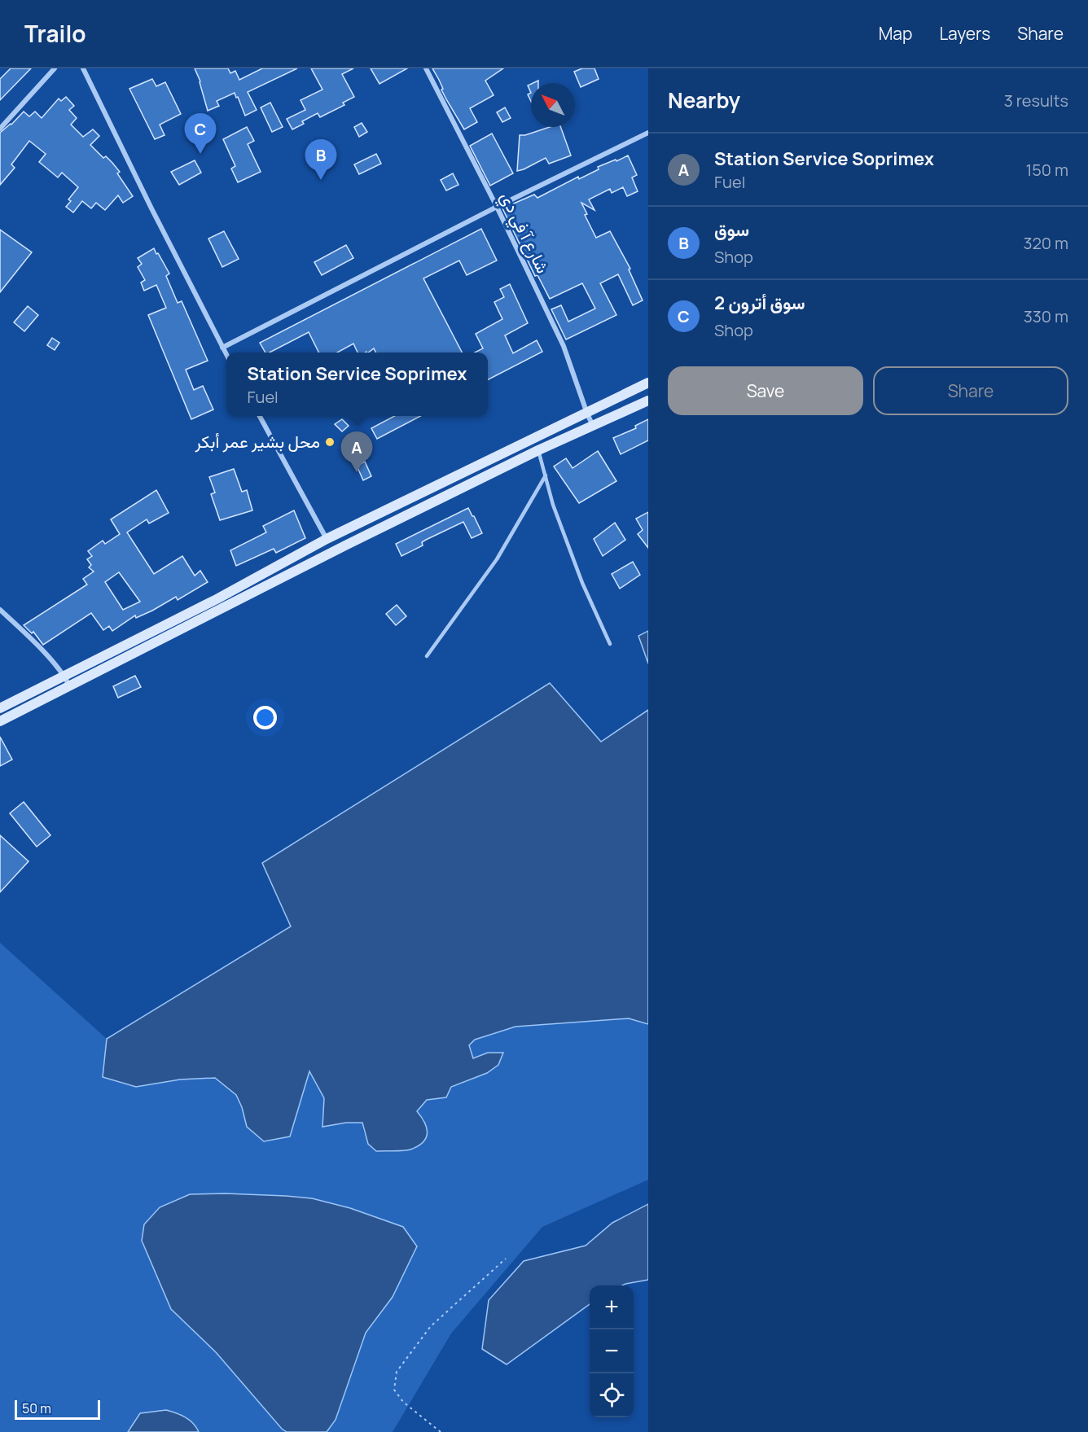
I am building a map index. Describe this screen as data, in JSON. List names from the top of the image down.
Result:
{
  "streets": {
    "street": ["شارع آ في دي"]
  },
  "places": ["محل بشير عمر أبكر"],
  "scale_bar": "50 m",
  "north": "top left",
  "page": {
    "header": "Trailo",
    "nav": ["Map", "Layers", "Share"],
    "heading": ["Nearby", "3 results"],
    "pins": ["C", "B", "A"],
    "list": [
      {
        "mark": "A",
        "name": "Station Service Soprimex",
        "note": "Fuel",
        "value": "150 m"
      },
      {
        "mark": "B",
        "name": "سوق",
        "note": "Shop",
        "value": "320 m"
      },
      {
        "mark": "C",
        "name": "سوق أترون 2",
        "note": "Shop",
        "value": "330 m"
      }
    ],
    "buttons": ["Save", "Share"],
    "popup": ["Station Service Soprimex", "Fuel"],
    "map_buttons": ["+", "−"],
    "scale": "50 m"
  }
}
